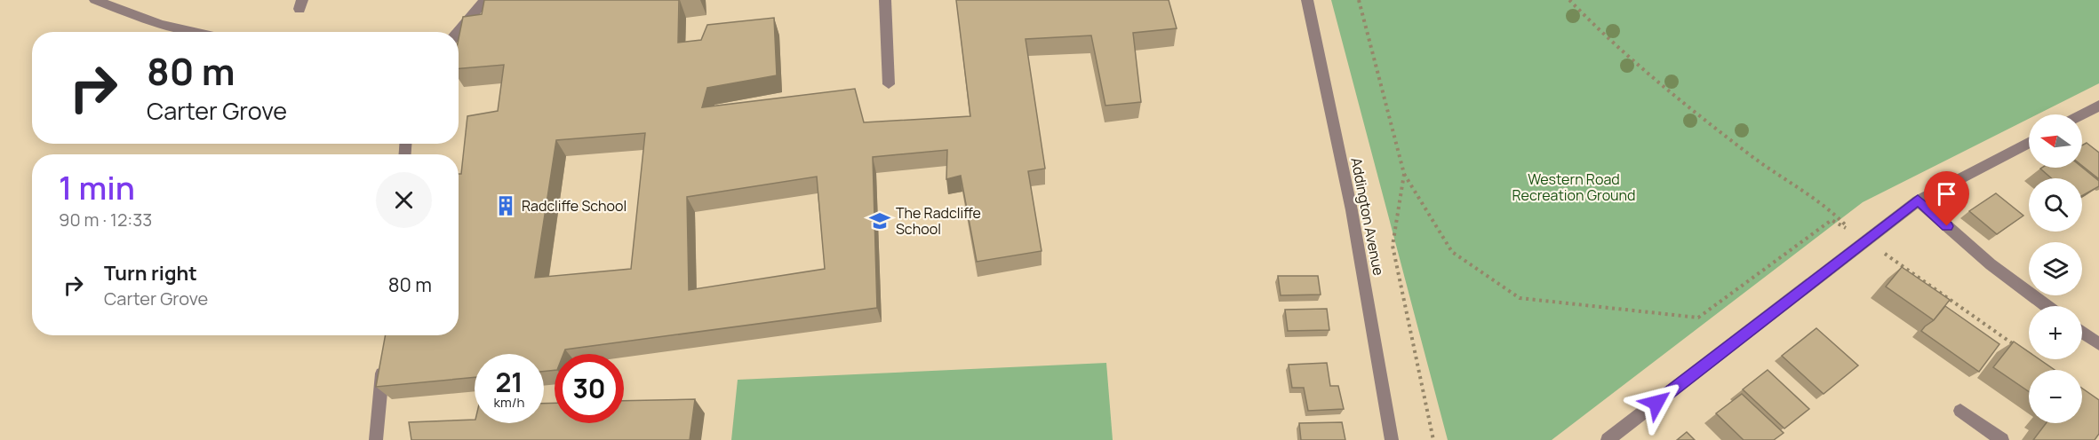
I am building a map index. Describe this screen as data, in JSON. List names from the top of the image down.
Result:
{
  "streets": {
    "street": ["Addington Avenue"]
  },
  "parks": ["Western Road Recreation Ground"],
  "places": {
    "building": ["Radcliffe School"],
    "school or university": ["The Radcliffe School"]
  },
  "north": "left",
  "page": {
    "turn": ["80 m", "Carter Grove"],
    "map_buttons": ["+", "−"],
    "heading": ["1 min", "90 m · 12:33"],
    "list": [
      {
        "name": "Turn right",
        "note": "Carter Grove",
        "value": "80 m"
      }
    ],
    "speed": "21 km/h",
    "limit": "30"
  }
}
